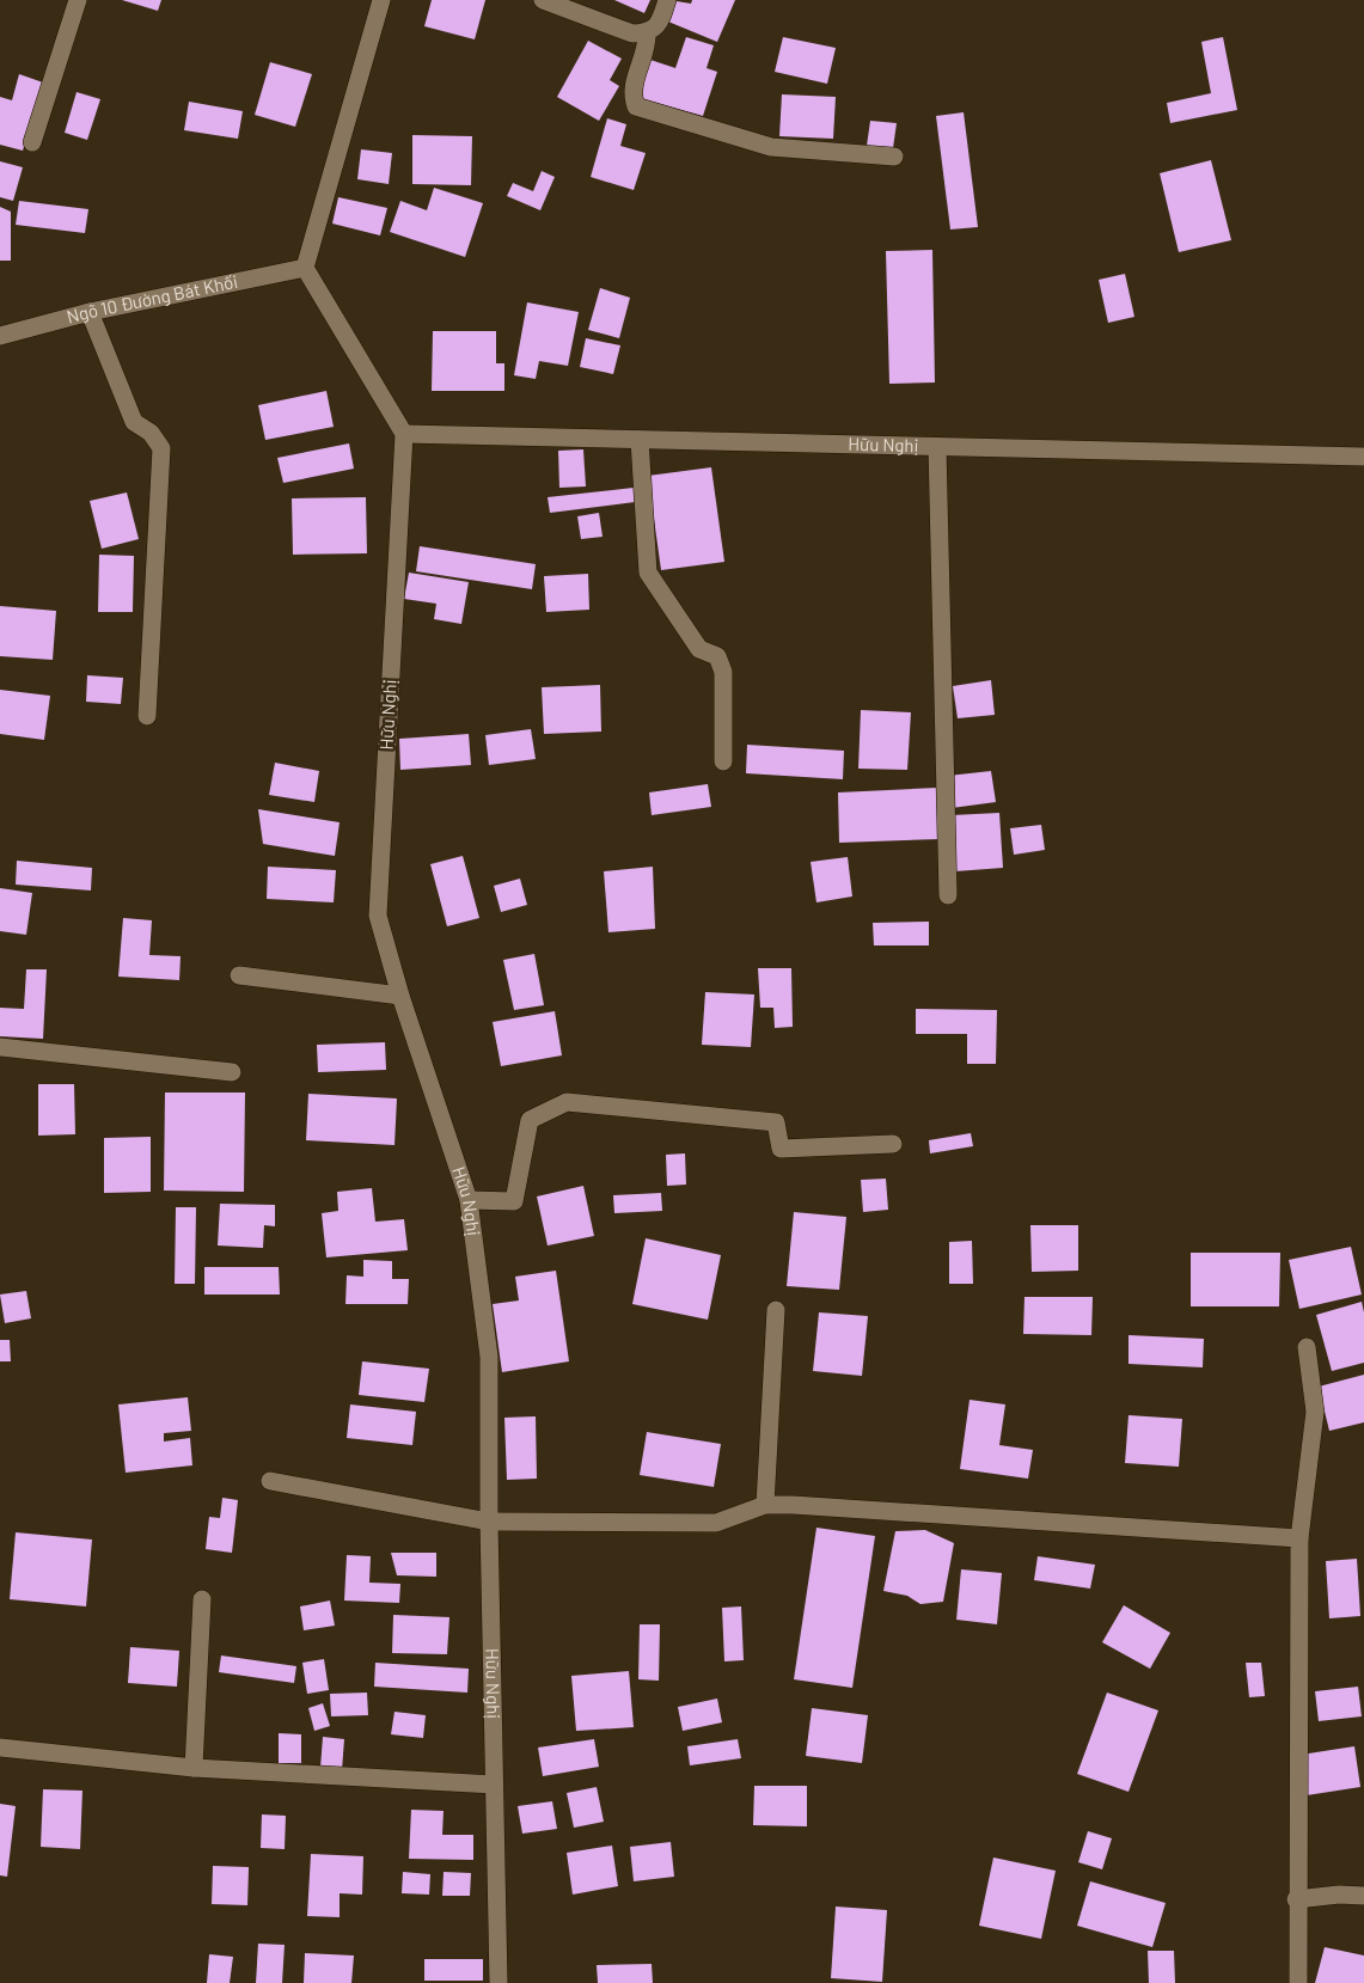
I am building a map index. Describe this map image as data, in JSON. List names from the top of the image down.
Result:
{
  "streets": {
    "street": ["Ngõ 10 Đường Bát Khối", "Hữu Nghị"]
  }
}
